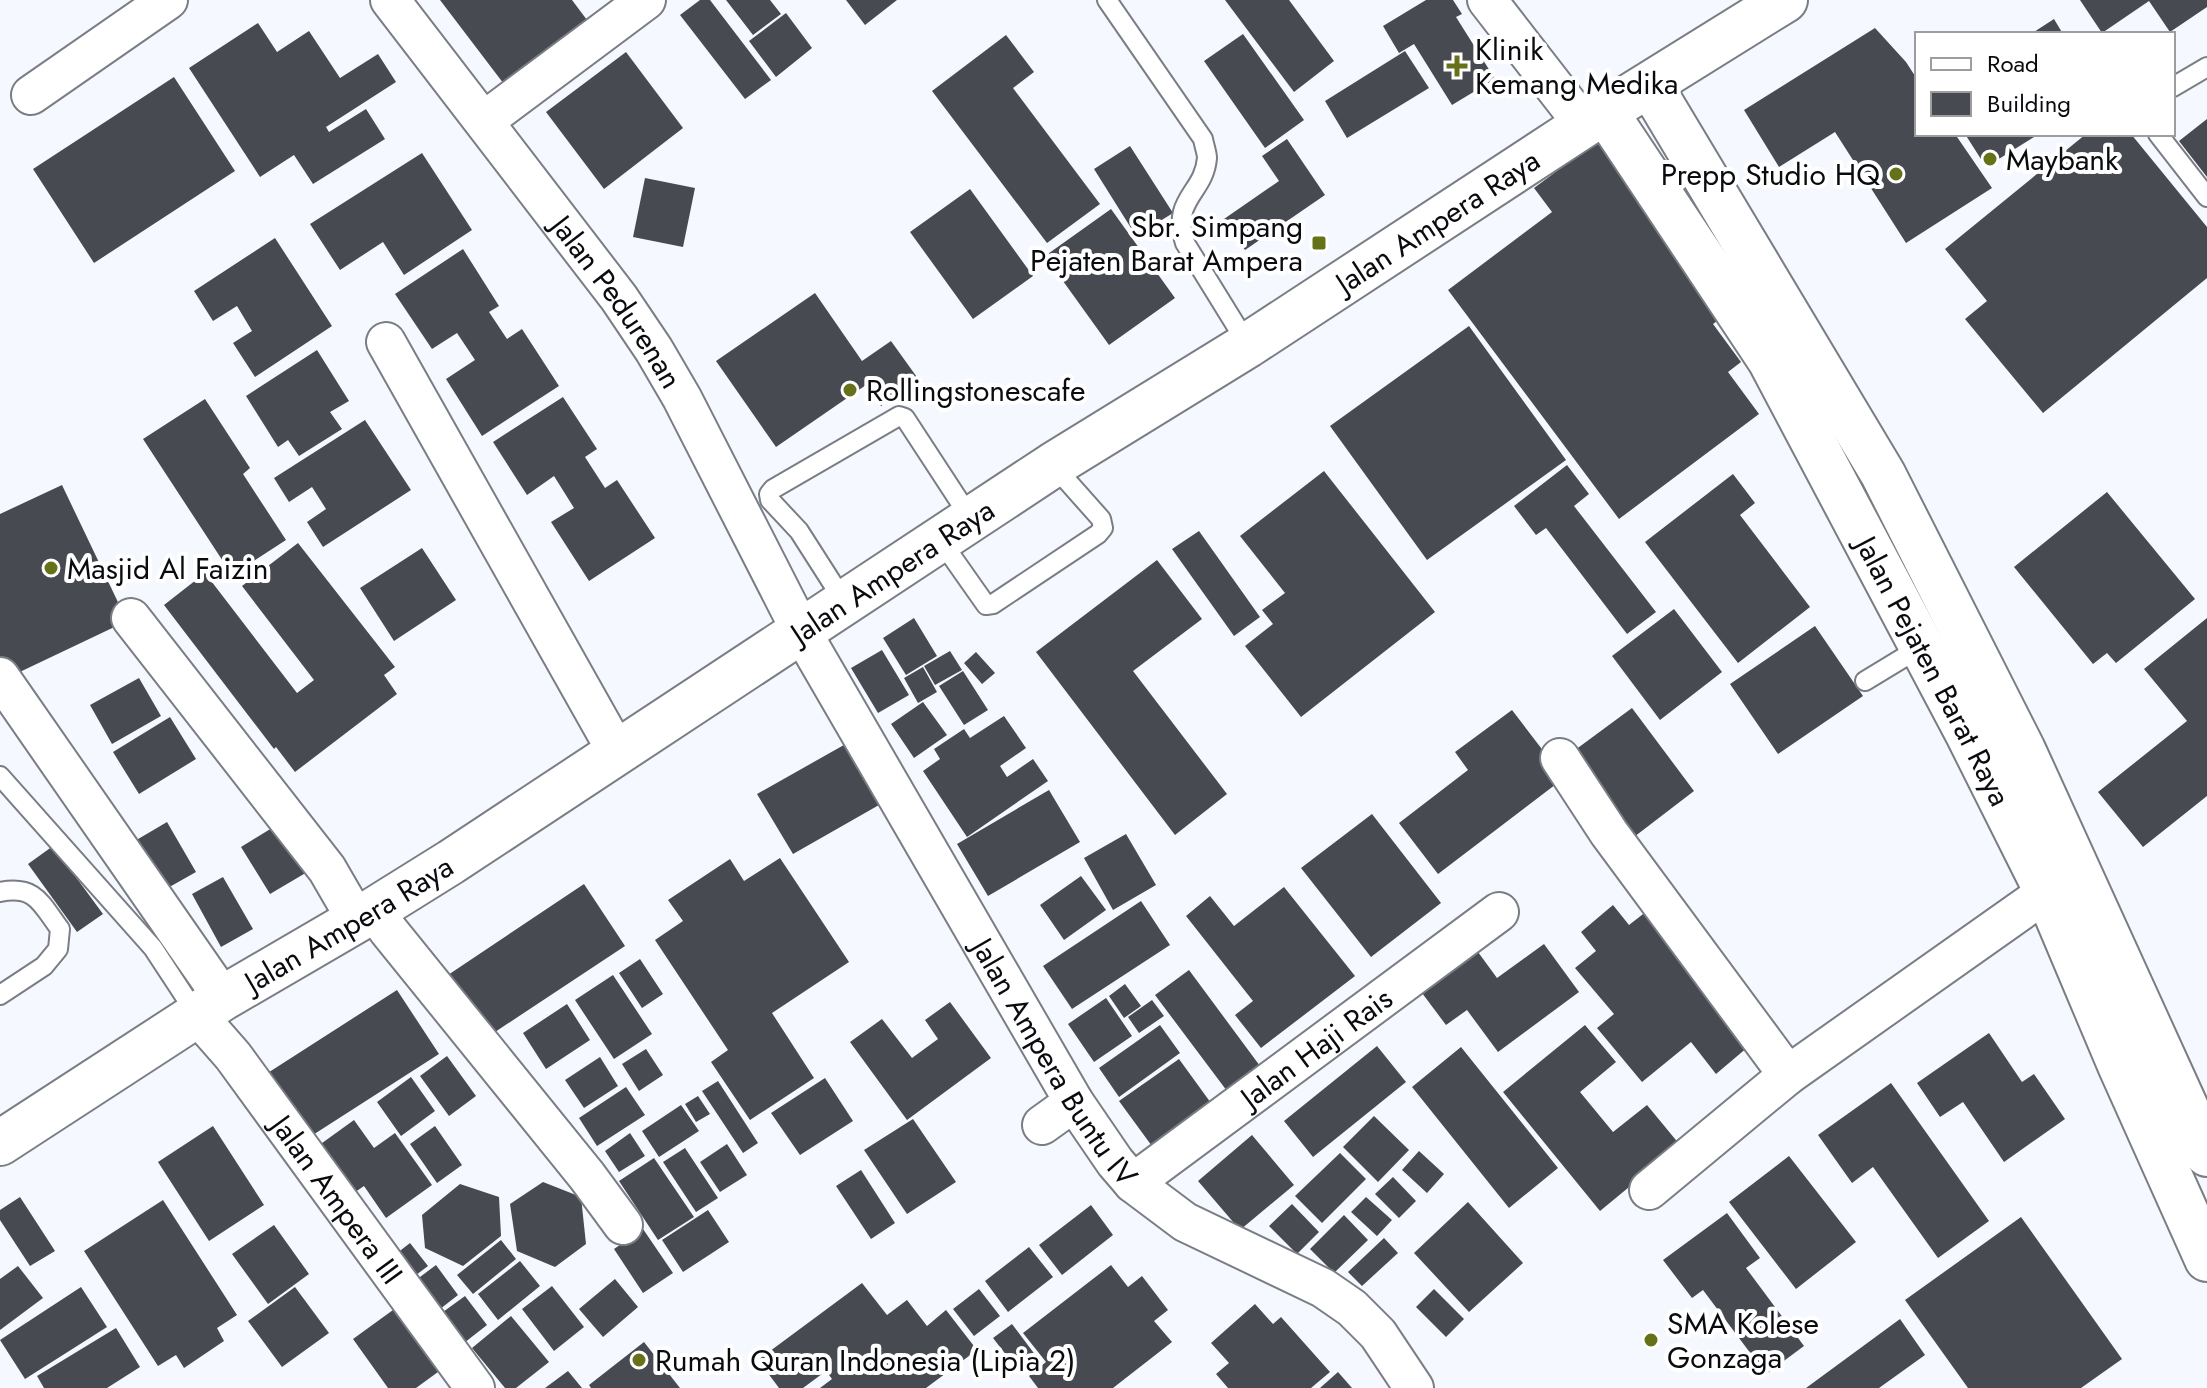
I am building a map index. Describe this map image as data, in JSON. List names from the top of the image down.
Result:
{
  "streets": {
    "street": [
      "Jalan Ampera Raya",
      "Jalan Pedurenan",
      "Jalan Pejaten Barat Raya",
      "Jalan Haji Rais",
      "Jalan Ampera Buntu IV",
      "Jalan Ampera III"
    ]
  },
  "crossings": [
    ["Jalan Ampera Raya", "Jalan Pedurenan"],
    ["Jalan Ampera Raya", "Jalan Pejaten Barat Raya"],
    ["Jalan Ampera Raya", "Jalan Ampera Buntu IV"],
    ["Jalan Ampera Raya", "Jalan Ampera III"],
    ["Jalan Pedurenan", "Jalan Ampera Buntu IV"],
    ["Jalan Haji Rais", "Jalan Ampera Buntu IV"]
  ],
  "places": {
    "health": ["Klinik Kemang Medika"],
    "other": [
      "Maybank",
      "Prepp Studio HQ",
      "Rollingstonescafe",
      "Masjid Al Faizin",
      "SMA Kolese Gonzaga",
      "Rumah Quran Indonesia (Lipia 2)"
    ],
    "transit": ["Sbr. Simpang Pejaten Barat Ampera"]
  },
  "legend": ["Road", "Building"]
}
